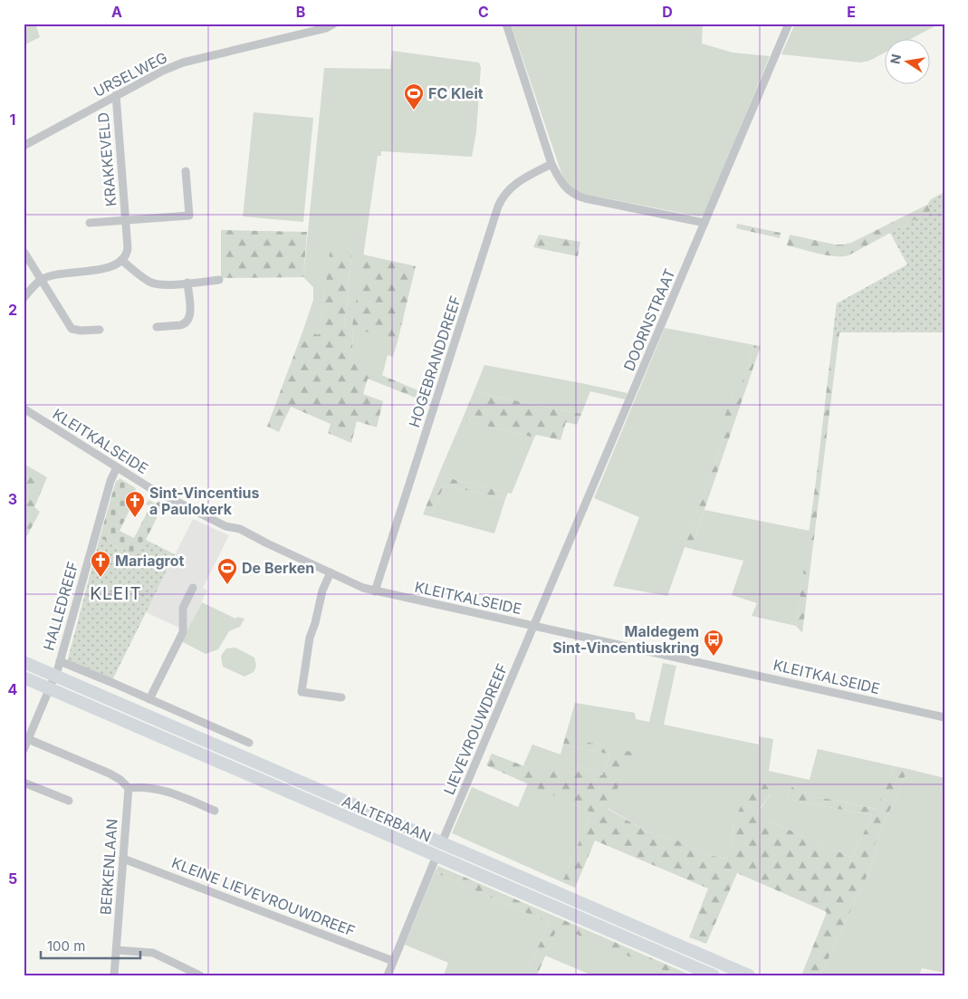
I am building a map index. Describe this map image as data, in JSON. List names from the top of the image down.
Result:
{
  "streets": {
    "highway": ["AALTERBAAN"],
    "street": [
      "URSELWEG",
      "KRAKKEVELD",
      "DOORNSTRAAT",
      "HOGEBRANDDREEF",
      "KLEITKALSEIDE",
      "HALLEDREEF",
      "LIEVEVROUWDREEF",
      "BERKENLAAN",
      "KLEINE LIEVEVROUWDREEF"
    ]
  },
  "crossings": [
    ["URSELWEG", "KRAKKEVELD"],
    ["DOORNSTRAAT", "KLEITKALSEIDE"],
    ["DOORNSTRAAT", "LIEVEVROUWDREEF"],
    ["HOGEBRANDDREEF", "KLEITKALSEIDE"],
    ["KLEITKALSEIDE", "HALLEDREEF"],
    ["KLEITKALSEIDE", "LIEVEVROUWDREEF"],
    ["HALLEDREEF", "AALTERBAAN"],
    ["LIEVEVROUWDREEF", "AALTERBAAN"],
    ["BERKENLAAN", "KLEINE LIEVEVROUWDREEF"]
  ],
  "districts": ["KLEIT"],
  "places": {
    "sports": ["FC Kleit", "De Berken"],
    "church": ["Sint-Vincentius a Paulokerk", "Mariagrot"],
    "bus stop": ["Maldegem Sint-Vincentiuskring"]
  },
  "scale_bar": "100 m",
  "north": "left",
  "grid": {
    "columns": [
      "A",
      "B",
      "C",
      "D",
      "E"
    ],
    "rows": [
      "1",
      "2",
      "3",
      "4",
      "5"
    ]
  }
}
